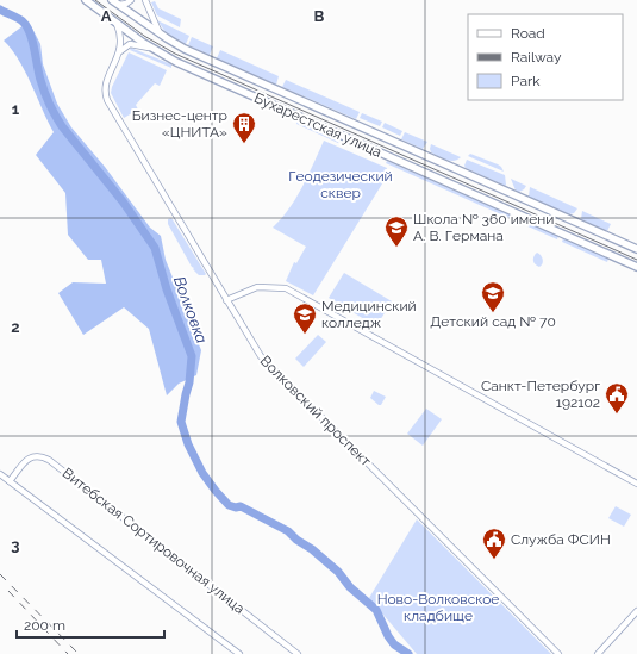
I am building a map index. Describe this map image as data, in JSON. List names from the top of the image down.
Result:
{
  "streets": {
    "main road": ["Бухарестская улица"],
    "street": ["Волковский проспект", "Витебская Сортировочная улица"]
  },
  "crossings": [
    ["Бухарестская улица", "Волковский проспект"]
  ],
  "water": ["Волковка"],
  "parks": ["Геодезический сквер", "Ново-Волковское кладбище"],
  "places": {
    "building": ["Бизнес-центр «ЦНИТА»"],
    "school or university": ["Школа № 360 имени А. В. Германа", "Детский сад № 70", "Медицинский колледж"],
    "public building": ["Санкт-Петербург 192102", "Служба ФСИН"]
  },
  "legend": ["Road", "Railway", "Park"],
  "scale_bar": "200 m",
  "grid": {
    "columns": ["A", "B"],
    "rows": ["1", "2", "3"]
  }
}
